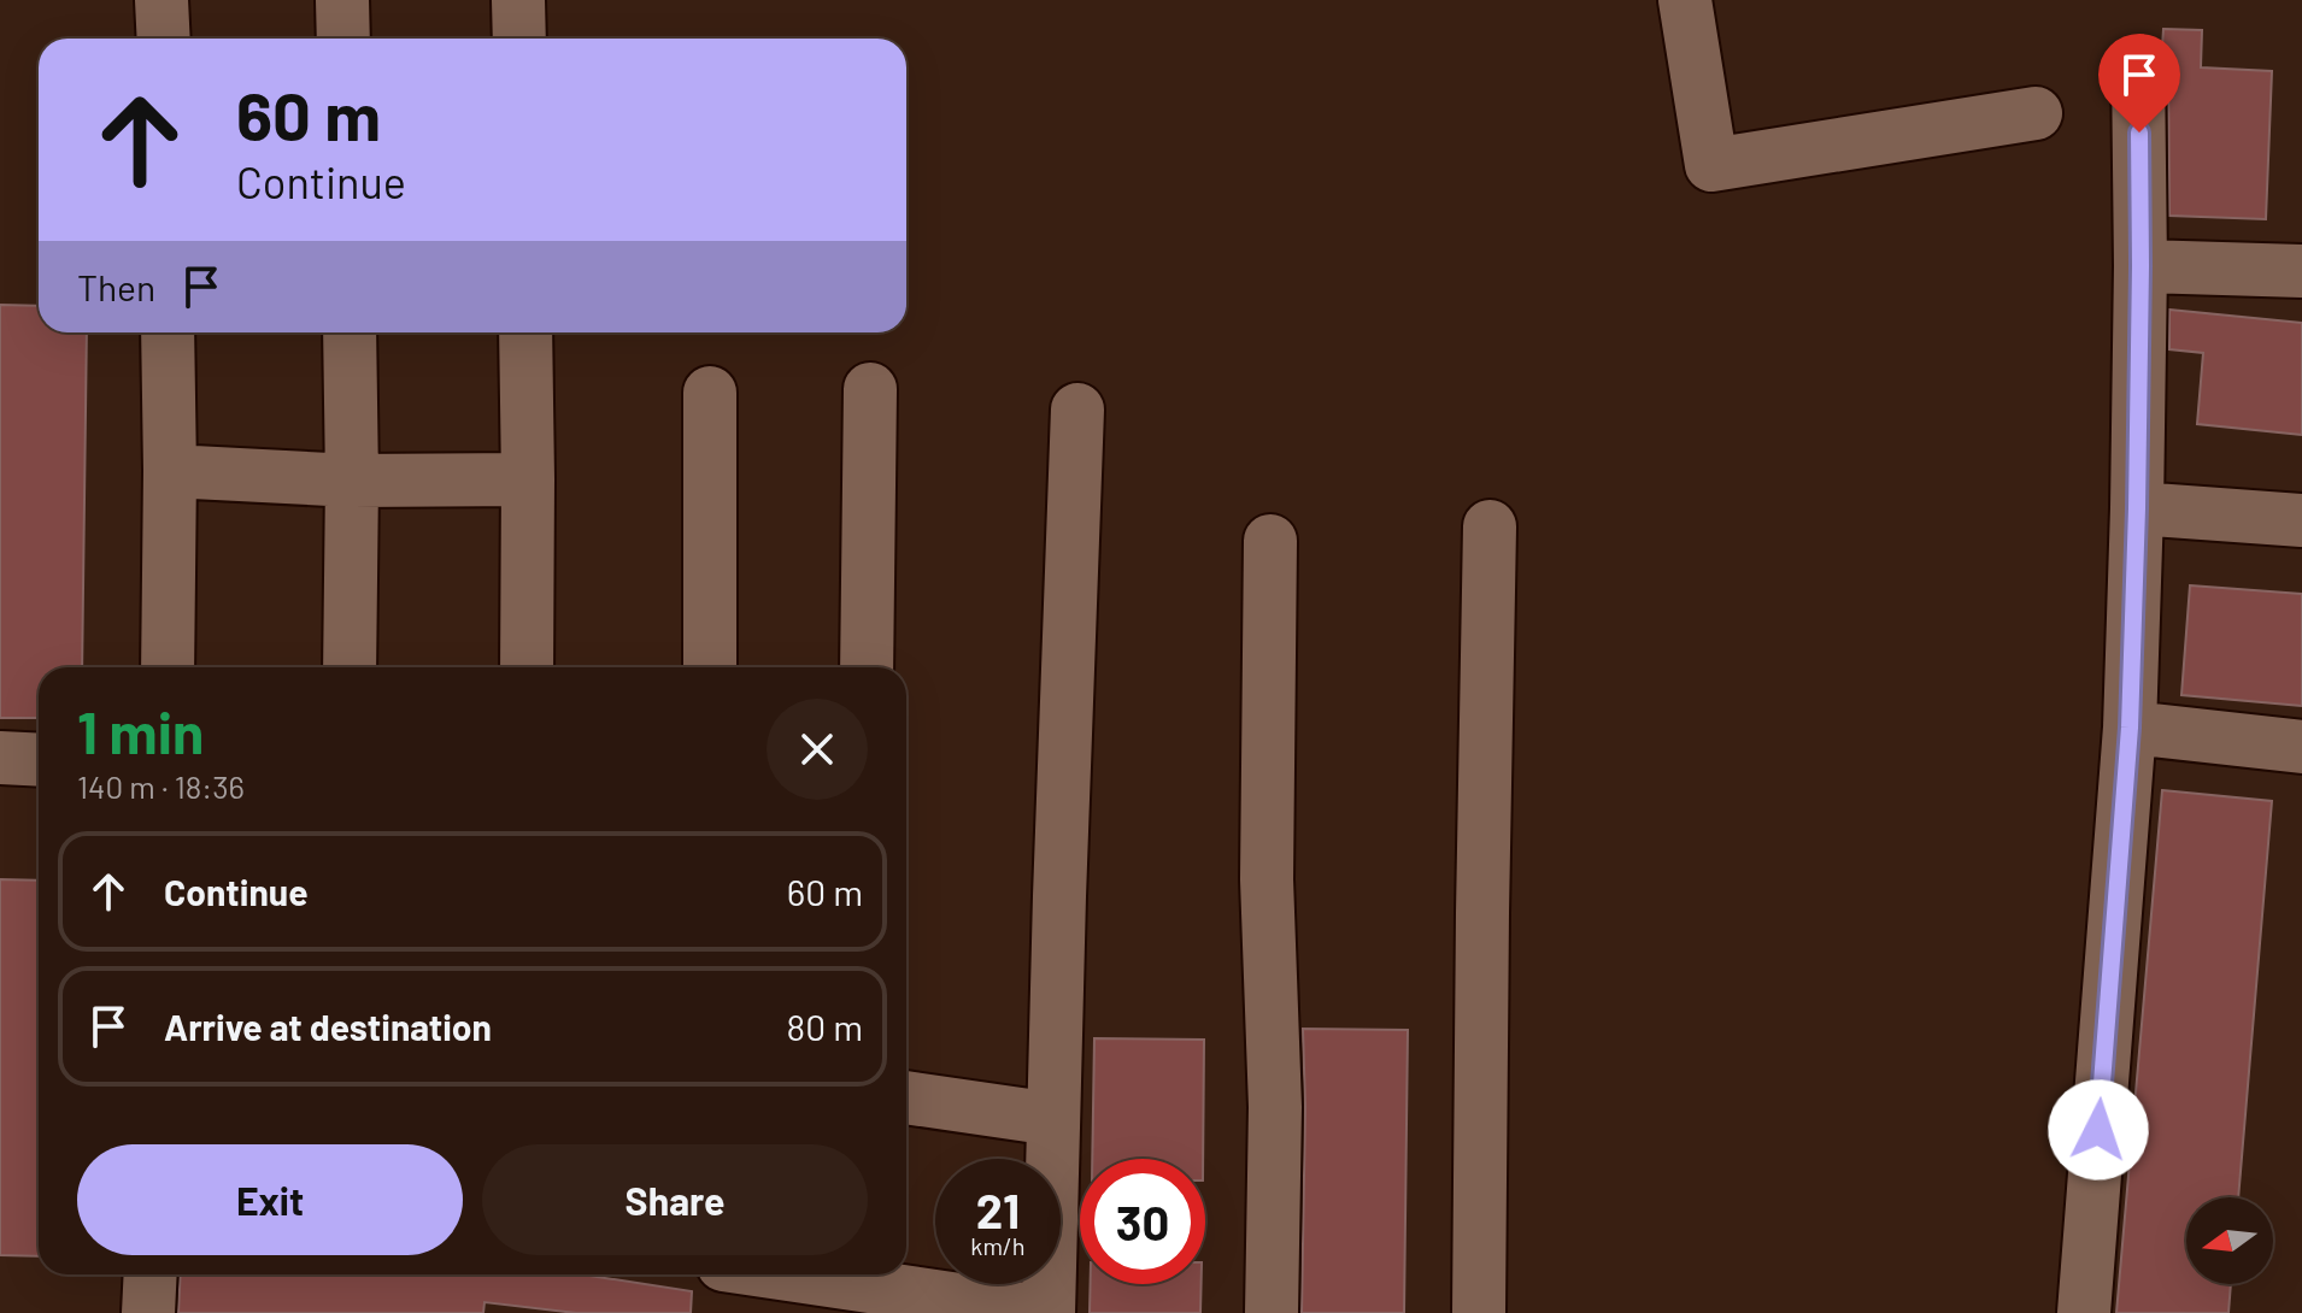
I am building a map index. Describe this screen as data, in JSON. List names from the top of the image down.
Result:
{
  "north": "left",
  "page": {
    "turn": ["60 m", "Continue"],
    "then": "Then",
    "heading": ["1 min", "140 m · 18:36"],
    "list": [
      {
        "name": "Continue",
        "value": "60 m"
      },
      {
        "name": "Arrive at destination",
        "value": "80 m"
      }
    ],
    "buttons": ["Exit", "Share"],
    "speed": "21 km/h",
    "limit": "30"
  }
}
